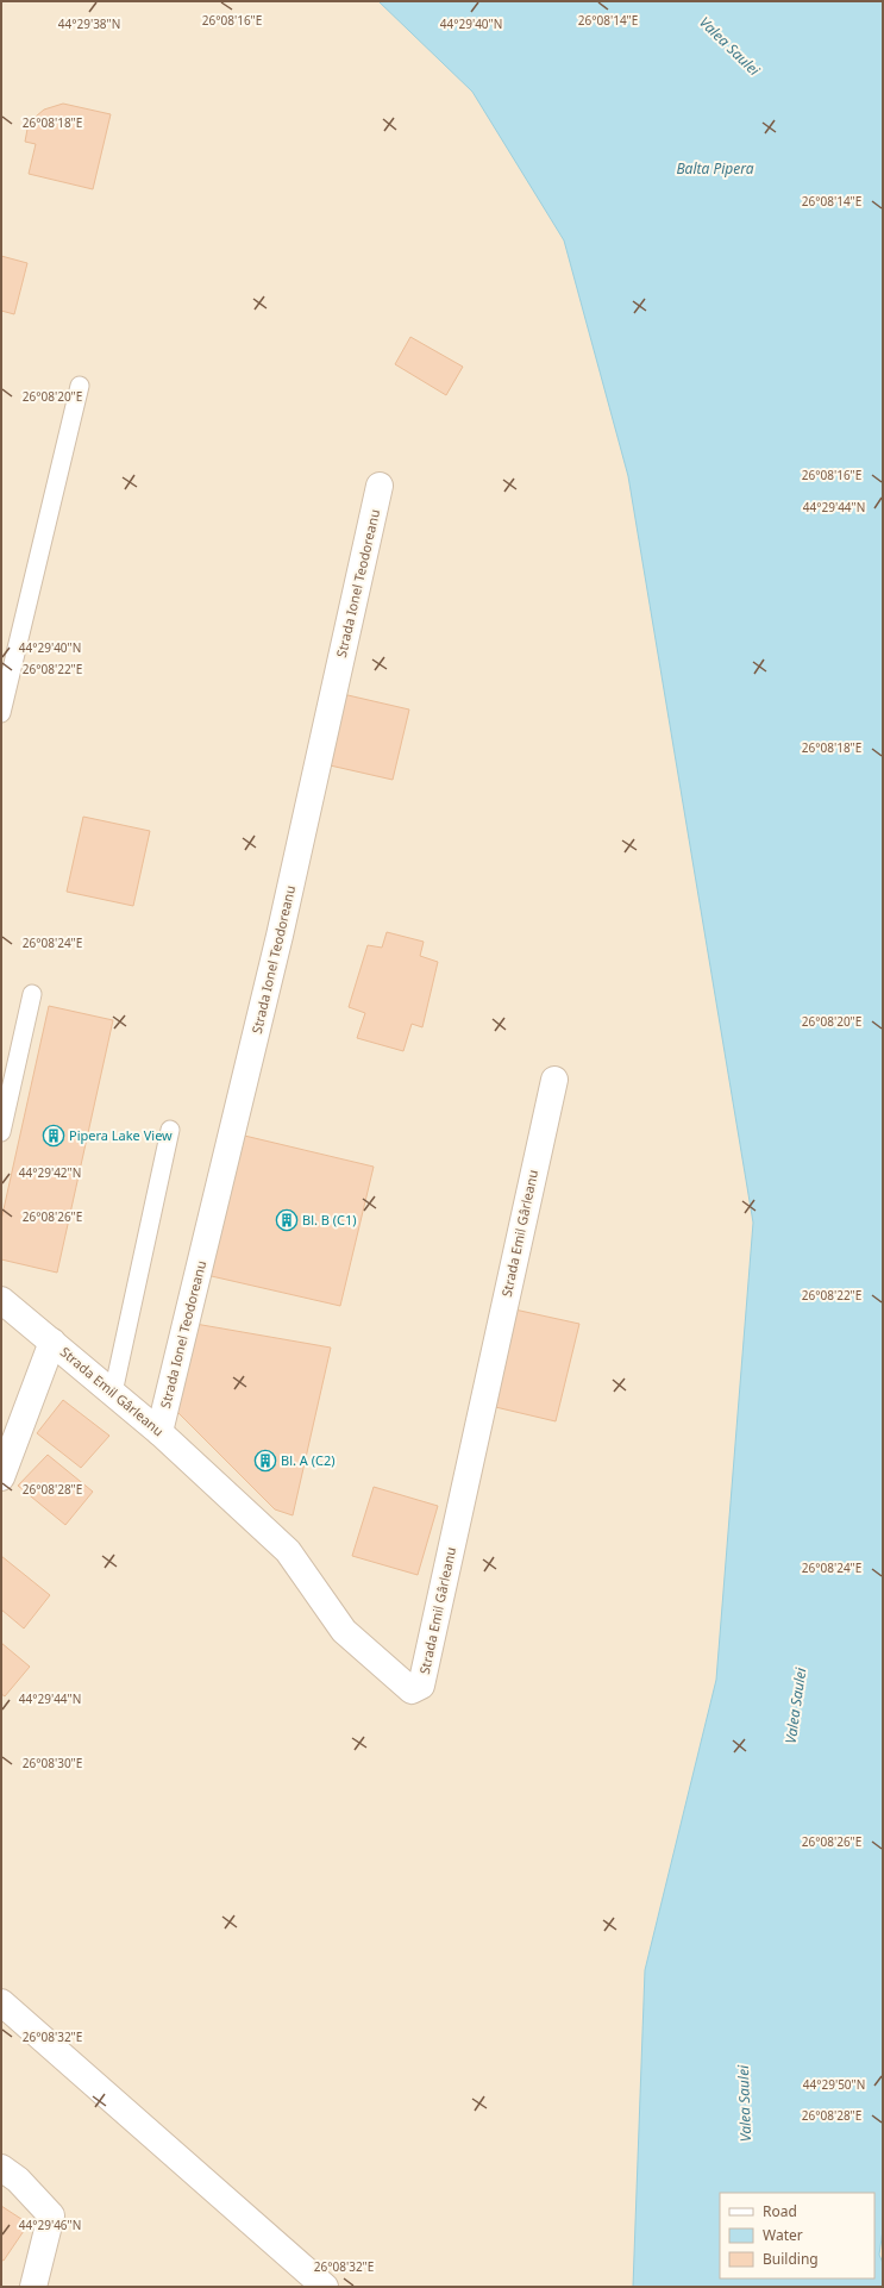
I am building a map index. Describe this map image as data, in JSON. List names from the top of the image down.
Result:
{
  "streets": {
    "street": ["Strada Ionel Teodoreanu", "Strada Emil Gârleanu"]
  },
  "crossings": [
    ["Strada Ionel Teodoreanu", "Strada Emil Gârleanu"]
  ],
  "water": ["Valea Saulei", "Balta Pipera"],
  "places": {
    "building": ["Pipera Lake View", "Bl. B (C1)", "Bl. A (C2)"]
  },
  "legend": ["Road", "Water", "Building"],
  "coordinates": [
    "26°08'14\"E",
    "26°08'16\"E",
    "44°29'38\"N",
    "44°29'40\"N",
    "26°08'18\"E",
    "26°08'20\"E",
    "44°29'44\"N",
    "26°08'22\"E",
    "26°08'24\"E",
    "44°29'42\"N",
    "26°08'26\"E",
    "26°08'28\"E",
    "26°08'30\"E",
    "26°08'32\"E",
    "44°29'50\"N",
    "44°29'46\"N"
  ]
}
